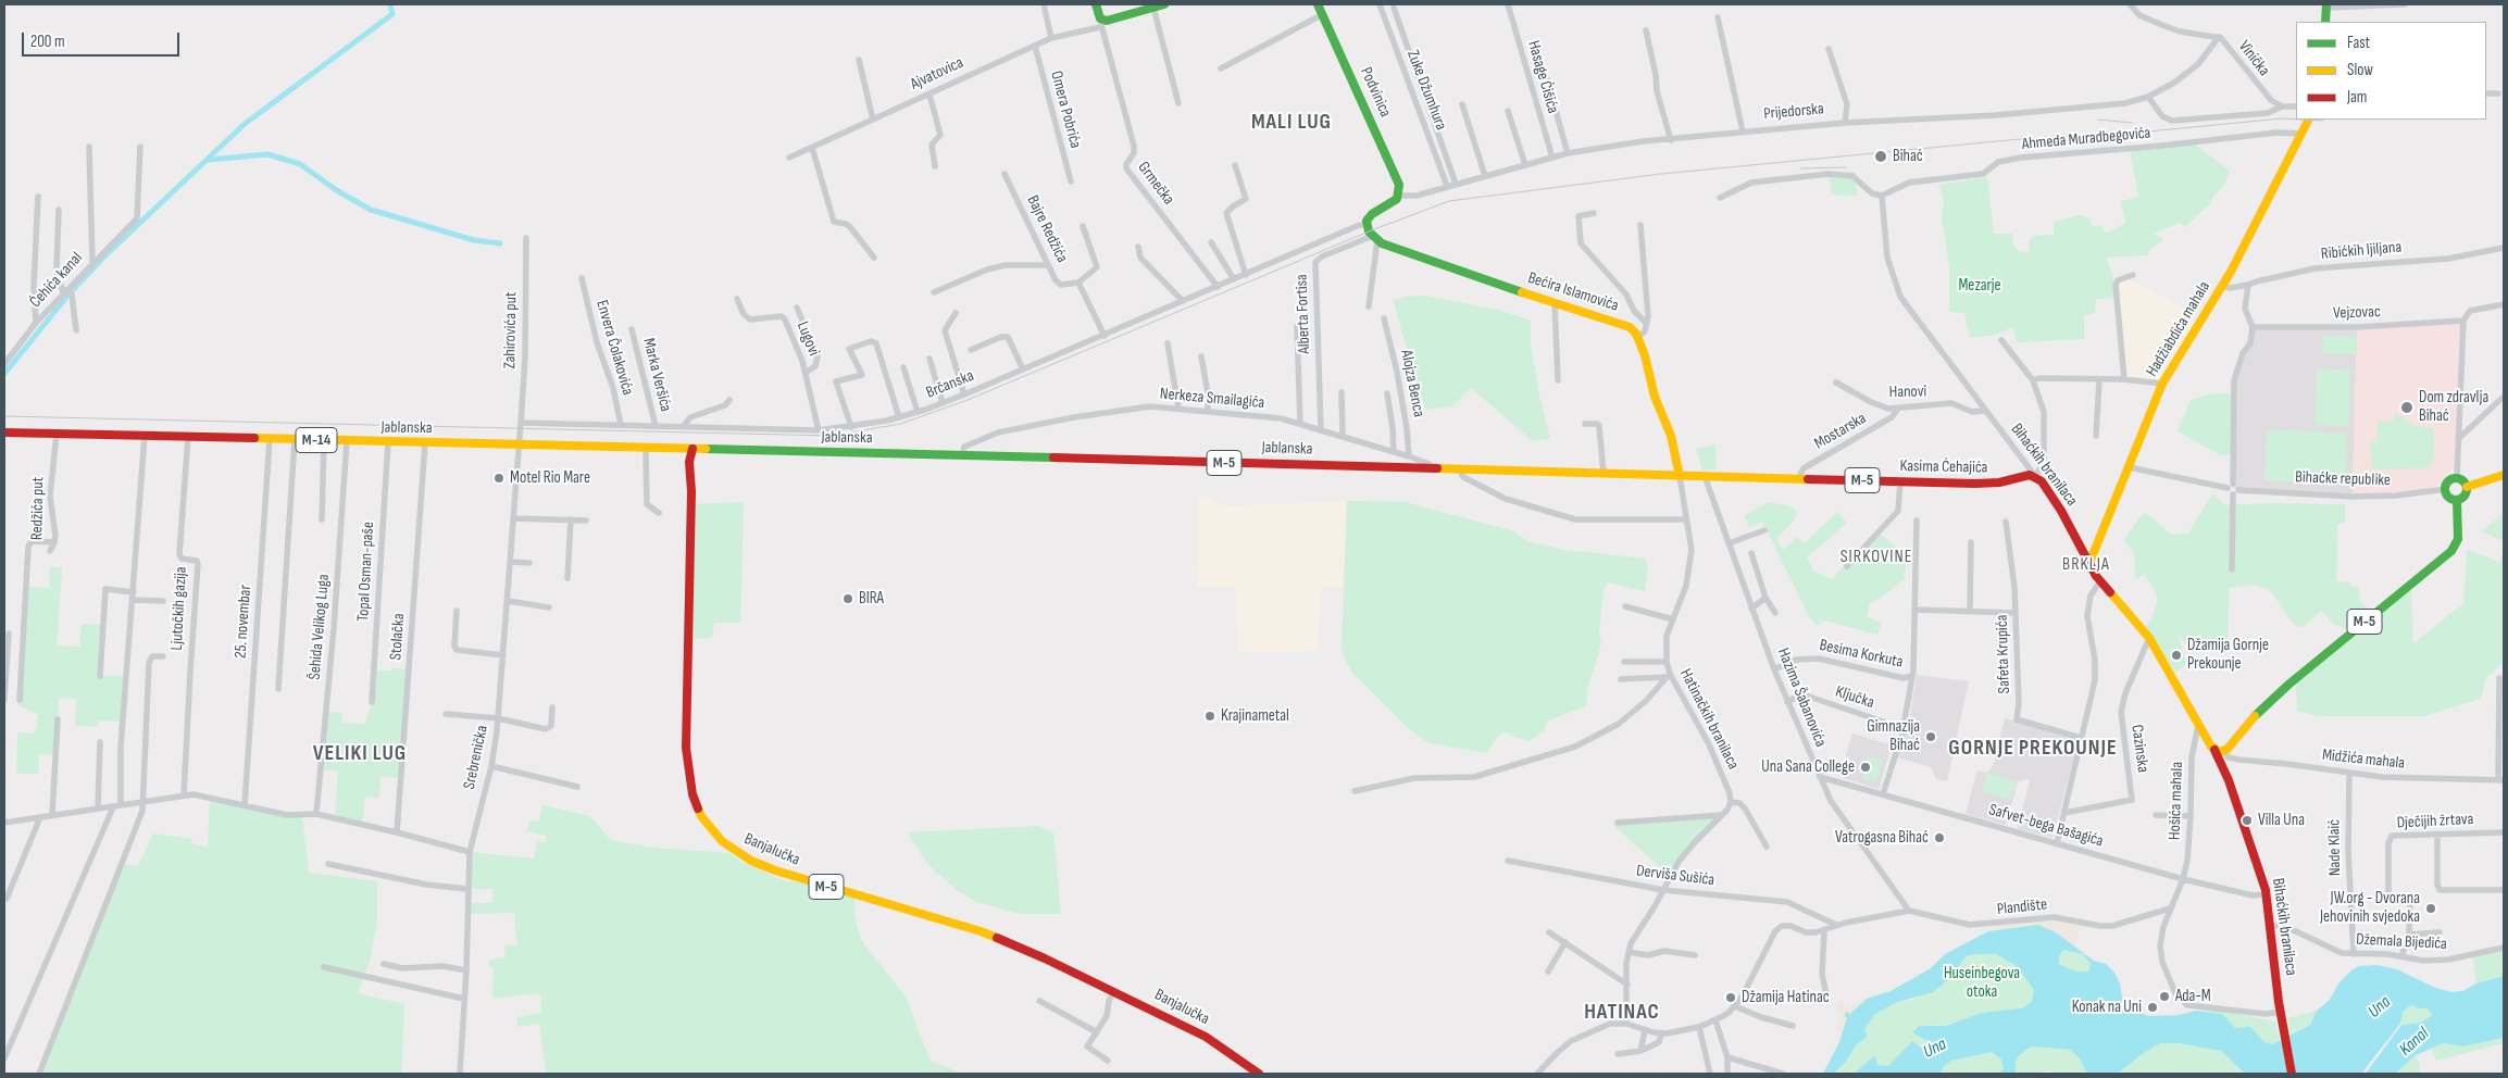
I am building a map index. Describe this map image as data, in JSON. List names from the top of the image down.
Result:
{
  "streets": {
    "main road": [
      "Ajvatovica",
      "Podvinica",
      "Prijedorska",
      "Bećira Islamovića",
      "Hadžiabdića mahala",
      "Jablanska",
      "M-14",
      "M-5",
      "Bihaćkih branilaca",
      "Kasima Ćehajića",
      "Banjalučka"
    ],
    "street": [
      "Vinička",
      "Hasage Ćišića",
      "Zuke Džumhura",
      "Omera Pobrića",
      "Ahmeda Muradbegovića",
      "Grmečka",
      "Bajre Redžića",
      "Ribićkih ljiljana",
      "Ćehića kanal",
      "Vejzovac",
      "Alberta Fortisa",
      "Zahirovića put",
      "Lugovi",
      "Envera Čolakovića",
      "Marka Veršića",
      "Alojza Benca",
      "Brčanska",
      "Hanovi",
      "Nerkeza Smailagića",
      "Mostarska",
      "Bihaćke republike",
      "Redžića put",
      "Topal Osman-paše",
      "Ljutočkih gazija",
      "25. novembar",
      "Šehida Velikog Luga",
      "Stolačka",
      "Besima Korkuta",
      "Safeta Krupića",
      "Hazima Šabanovića",
      "Ključka",
      "Hatinačkih branilaca",
      "Cazinska",
      "Srebrenička",
      "Midžića mahala",
      "Hošića mahala",
      "Dječijih žrtava",
      "Safvet-bega Bašagića",
      "Nade Klaić",
      "Derviša Sušića",
      "Plandište",
      "Džemala Bijedića"
    ]
  },
  "crossings": [
    ["Vinička", "Prijedorska"],
    ["Ajvatovica", "Omera Pobrića"],
    ["Ajvatovica", "Grmečka"],
    ["Hasage Ćišića", "Prijedorska"],
    ["Zuke Džumhura", "Prijedorska"],
    ["Podvinica", "Prijedorska"],
    ["Prijedorska", "Brčanska"],
    ["Ahmeda Muradbegovića", "Hadžiabdića mahala"],
    ["Ahmeda Muradbegovića", "Bihaćkih branilaca"],
    ["Grmečka", "Brčanska"],
    ["Ribićkih ljiljana", "Hadžiabdića mahala"],
    ["Bećira Islamovića", "Alberta Fortisa"],
    ["Alberta Fortisa", "Nerkeza Smailagića"],
    ["Hadžiabdića mahala", "Bihaćkih branilaca"],
    ["Zahirovića put", "Brčanska"],
    ["Zahirovića put", "Srebrenička"],
    ["Lugovi", "Brčanska"],
    ["Envera Čolakovića", "Brčanska"],
    ["Marka Veršića", "Brčanska"],
    ["Alojza Benca", "Nerkeza Smailagića"],
    ["Brčanska", "Srebrenička"],
    ["Hanovi", "Mostarska"],
    ["Hanovi", "Bihaćkih branilaca"],
    ["Nerkeza Smailagića", "Jablanska"],
    ["Jablanska", "M-5"],
    ["Jablanska", "Kasima Ćehajića"],
    ["Jablanska", "Redžića put"],
    ["Jablanska", "Topal Osman-paše"],
    ["Jablanska", "Ljutočkih gazija"],
    ["Jablanska", "25. novembar"],
    ["Jablanska", "Šehida Velikog Luga"],
    ["Jablanska", "Stolačka"],
    ["Jablanska", "Hatinačkih branilaca"],
    ["Jablanska", "Srebrenička"],
    ["Mostarska", "Kasima Ćehajića"],
    ["M-5", "Bihaćkih branilaca"],
    ["M-5", "Bihaćke republike"],
    ["M-5", "Midžića mahala"],
    ["M-5", "Banjalučka"],
    ["Bihaćkih branilaca", "Kasima Ćehajića"],
    ["Bihaćkih branilaca", "Cazinska"],
    ["Bihaćkih branilaca", "Midžića mahala"],
    ["Bihaćkih branilaca", "Hošića mahala"],
    ["Bihaćkih branilaca", "Safvet-bega Bašagića"],
    ["Bihaćkih branilaca", "Džemala Bijedića"],
    ["Kasima Ćehajića", "Hazima Šabanovića"],
    ["Kasima Ćehajića", "Hatinačkih branilaca"],
    ["Besima Korkuta", "Hazima Šabanovića"],
    ["Hazima Šabanovića", "Ključka"],
    ["Hazima Šabanovića", "Safvet-bega Bašagića"],
    ["Hazima Šabanovića", "Plandište"],
    ["Midžića mahala", "Nade Klaić"],
    ["Hošića mahala", "Safvet-bega Bašagića"],
    ["Hošića mahala", "Plandište"],
    ["Nade Klaić", "Džemala Bijedića"]
  ],
  "districts": [
    "MALI LUG",
    "SIRKOVINE",
    "BRKLJA",
    "GORNJE PREKOUNJE",
    "VELIKI LUG",
    "HATINAC"
  ],
  "water": ["Una", "Kanal"],
  "parks": ["Mezarje", "Huseinbegova otoka"],
  "places": [
    "Bihać",
    "Dom zdravlja Bihać",
    "Motel Rio Mare",
    "BIRA",
    "Džamija Gornje Prekounje",
    "Krajinametal",
    "Gimnazija Bihać",
    "Una Sana College",
    "Villa Una",
    "Vatrogasna Bihać",
    "JW.org - Dvorana Jehovinih svjedoka",
    "Ada-M",
    "Džamija Hatinac",
    "Konak na Uni"
  ],
  "legend": ["Fast", "Slow", "Jam"],
  "scale_bar": "200 m"
}
